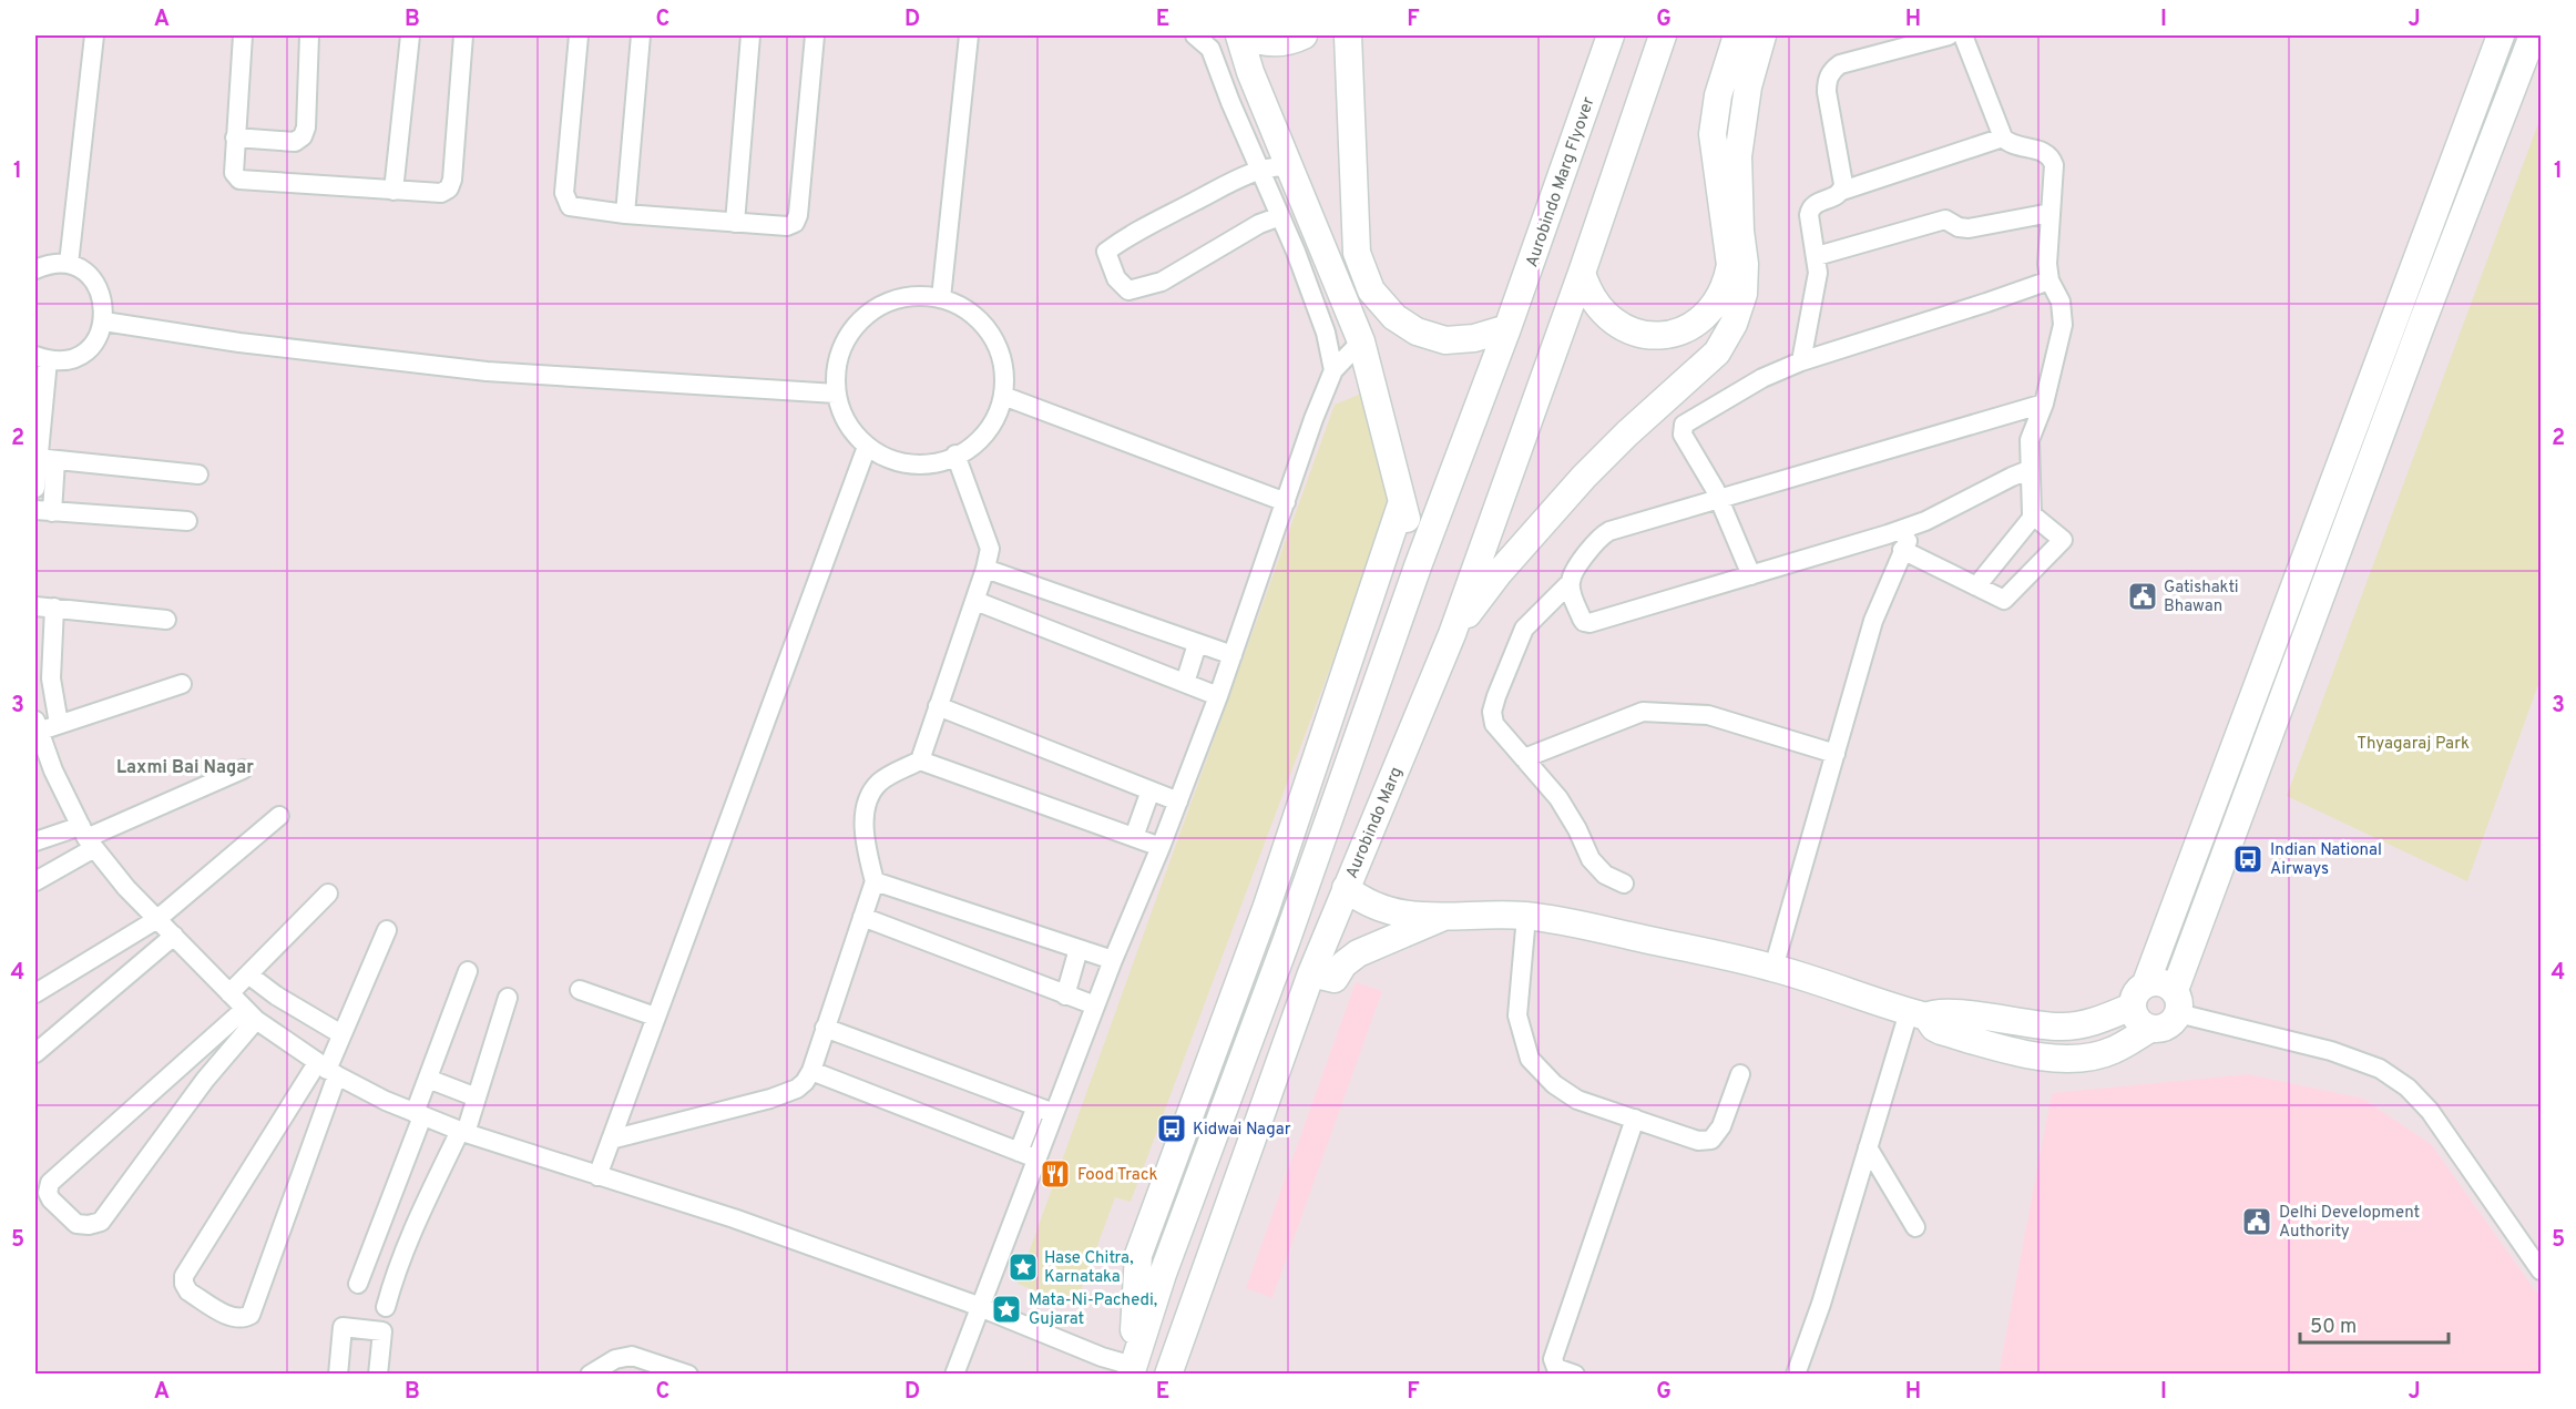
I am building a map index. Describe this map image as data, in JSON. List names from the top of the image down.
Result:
{
  "streets": {
    "main road": ["Aurobindo Marg Flyover", "Aurobindo Marg"]
  },
  "districts": ["Laxmi Bai Nagar"],
  "parks": ["Thyagaraj Park"],
  "places": {
    "public building": ["Gatishakti Bhawan", "Delhi Development Authority"],
    "bus stop": ["Indian National Airways", "Kidwai Nagar"],
    "restaurant": ["Food Track"],
    "place": ["Hase Chitra, Karnataka", "Mata-Ni-Pachedi, Gujarat"]
  },
  "scale_bar": "50 m",
  "grid": {
    "columns": [
      "A",
      "B",
      "C",
      "D",
      "E",
      "F",
      "G",
      "H",
      "I",
      "J"
    ],
    "rows": [
      "1",
      "2",
      "3",
      "4",
      "5"
    ]
  }
}
